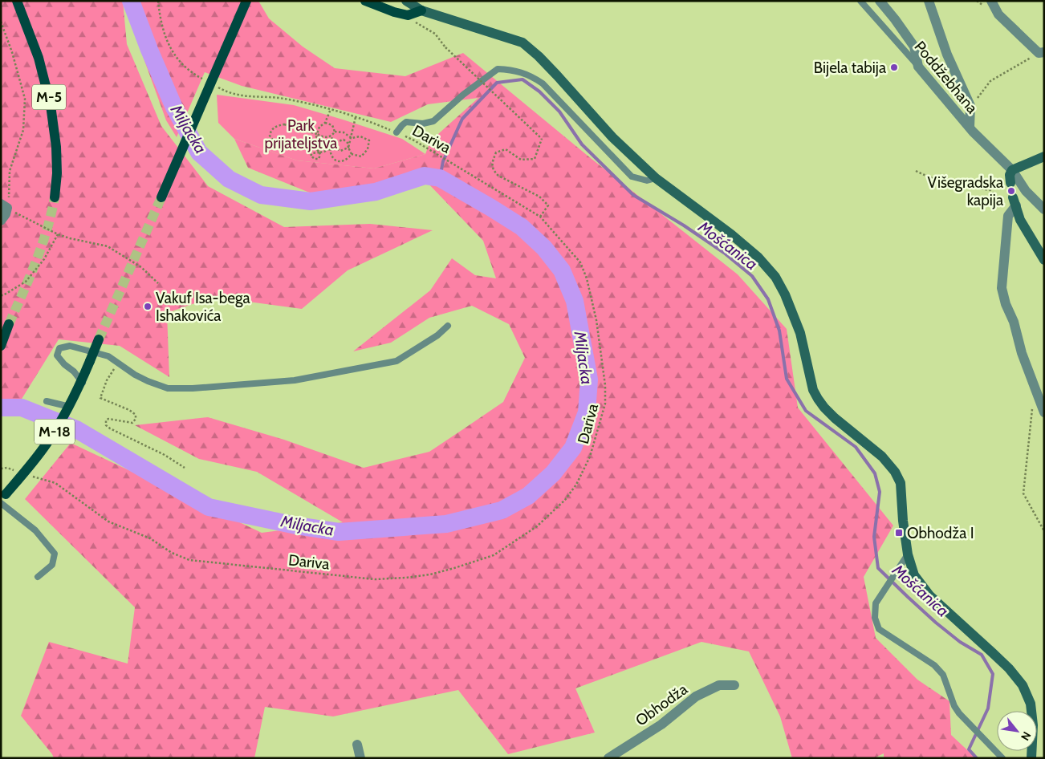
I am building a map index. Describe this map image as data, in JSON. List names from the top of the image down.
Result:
{
  "streets": {
    "main road": ["M-5", "M-18"],
    "street": ["Poddžebhana", "Obhodža"],
    "path": ["Dariva"]
  },
  "water": ["Miljacka", "Mošćanica"],
  "parks": ["Park prijateljstva"],
  "places": {
    "other": ["Bijela tabija", "Višegradska kapija", "Vakuf Isa-bega Ishakovića"],
    "transit": ["Obhodža I"]
  },
  "north": "bottom right"
}
